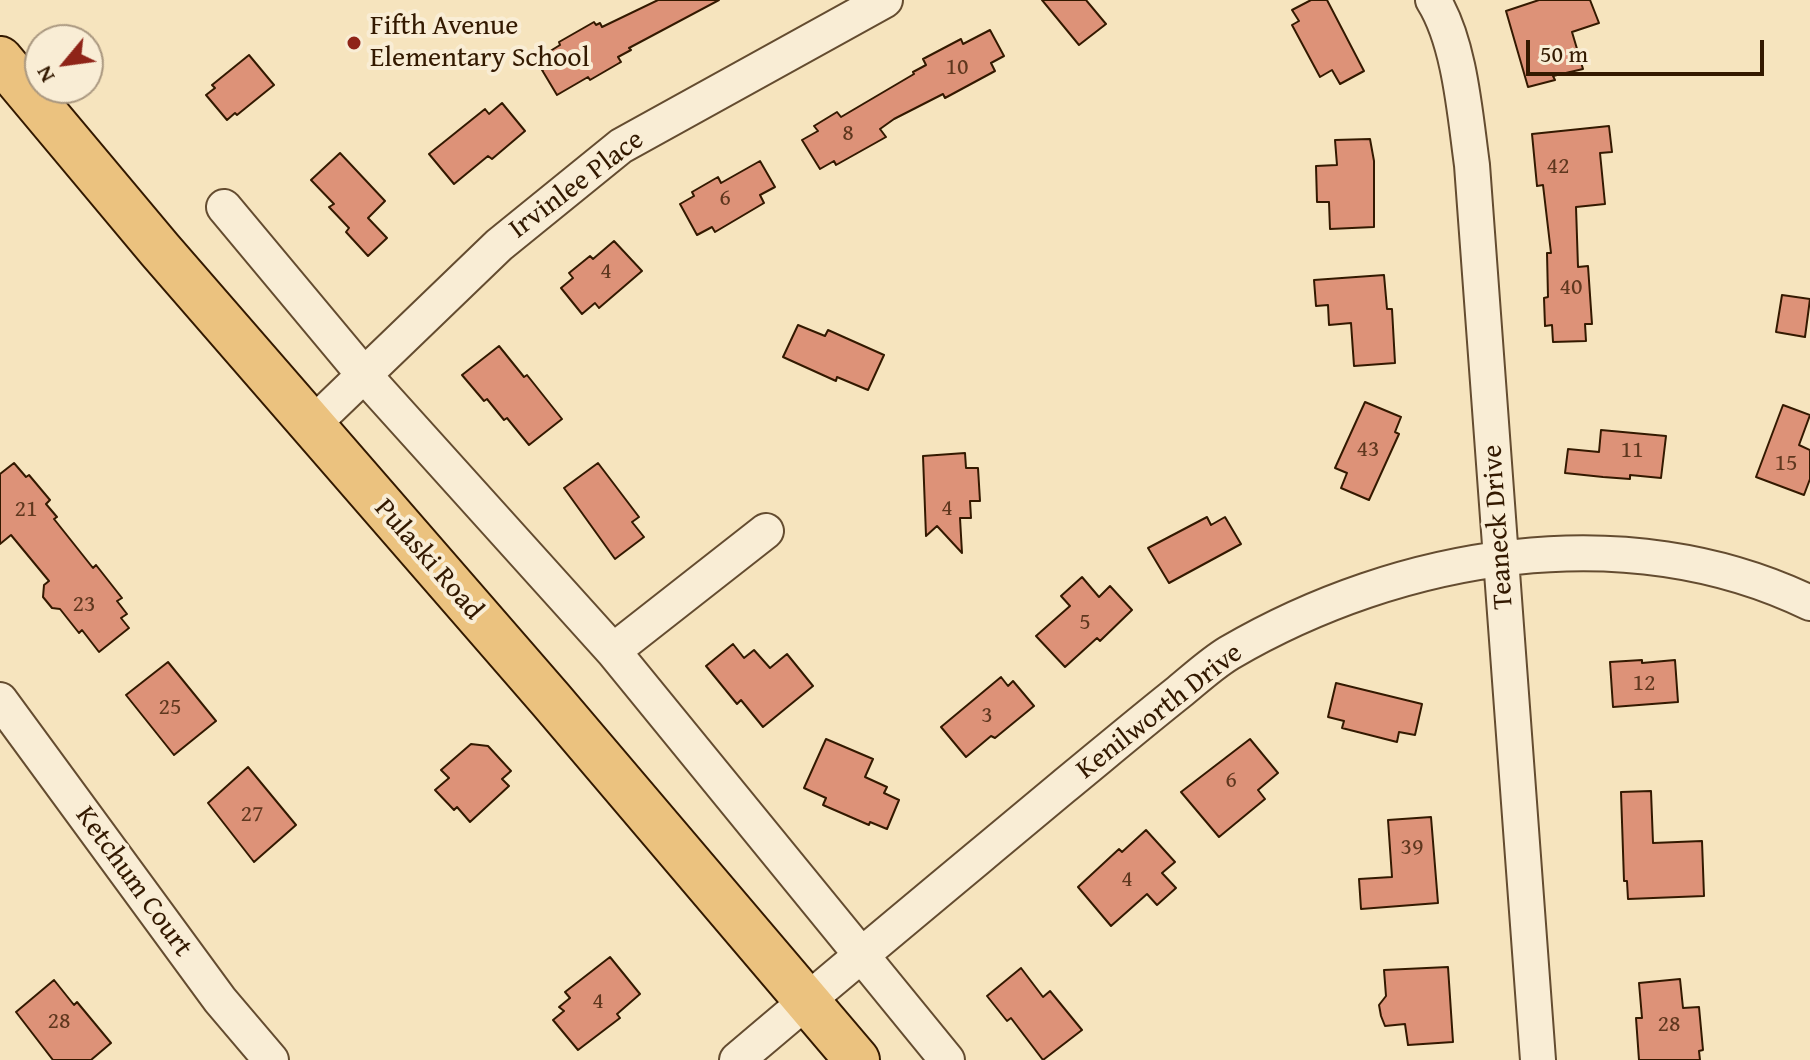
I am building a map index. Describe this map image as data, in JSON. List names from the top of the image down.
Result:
{
  "streets": {
    "main road": ["Pulaski Road"],
    "street": [
      "Irvinlee Place",
      "Teaneck Drive",
      "Kenilworth Drive",
      "Ketchum Court"
    ]
  },
  "crossings": [
    ["Irvinlee Place", "Pulaski Road"],
    ["Teaneck Drive", "Kenilworth Drive"],
    ["Pulaski Road", "Kenilworth Drive"]
  ],
  "places": ["Fifth Avenue Elementary School"],
  "house_numbers": [
    "10",
    "8",
    "42",
    "6",
    "4",
    "40",
    "43",
    "11",
    "15",
    "4",
    "21",
    "23",
    "5",
    "12",
    "25",
    "3",
    "6",
    "27",
    "39",
    "4",
    "4",
    "28",
    "28"
  ],
  "scale_bar": "50 m",
  "north": "bottom left"
}
